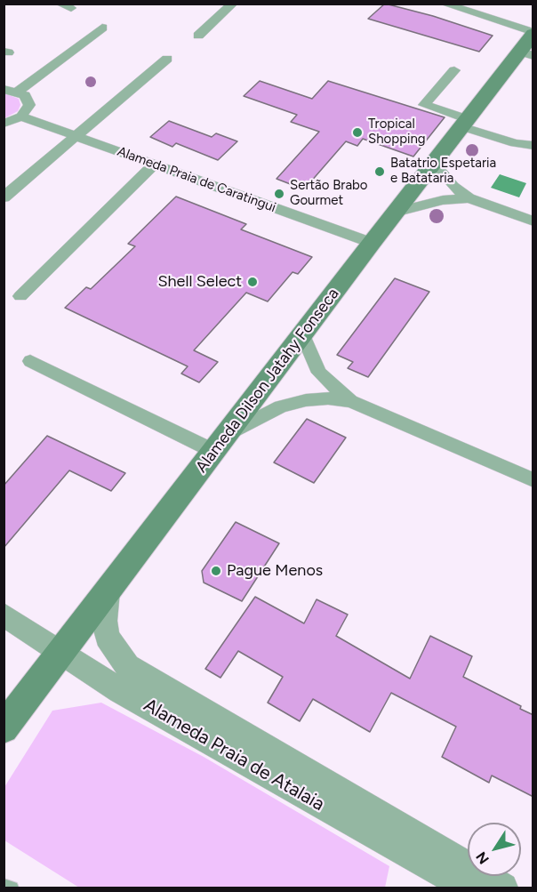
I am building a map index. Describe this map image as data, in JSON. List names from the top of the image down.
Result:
{
  "streets": {
    "main road": ["Alameda Dilson Jatahy Fonseca"],
    "street": ["Alameda Praia de Caratingui", "Alameda Praia de Atalaia"]
  },
  "crossings": [
    ["Alameda Praia de Caratingui", "Alameda Dilson Jatahy Fonseca"],
    ["Alameda Dilson Jatahy Fonseca", "Alameda Praia de Atalaia"]
  ],
  "places": [
    "Tropical Shopping",
    "Batatrio Espetaria e Batataria",
    "Sertão Brabo Gourmet",
    "Shell Select",
    "Pague Menos"
  ],
  "north": "bottom left"
}
